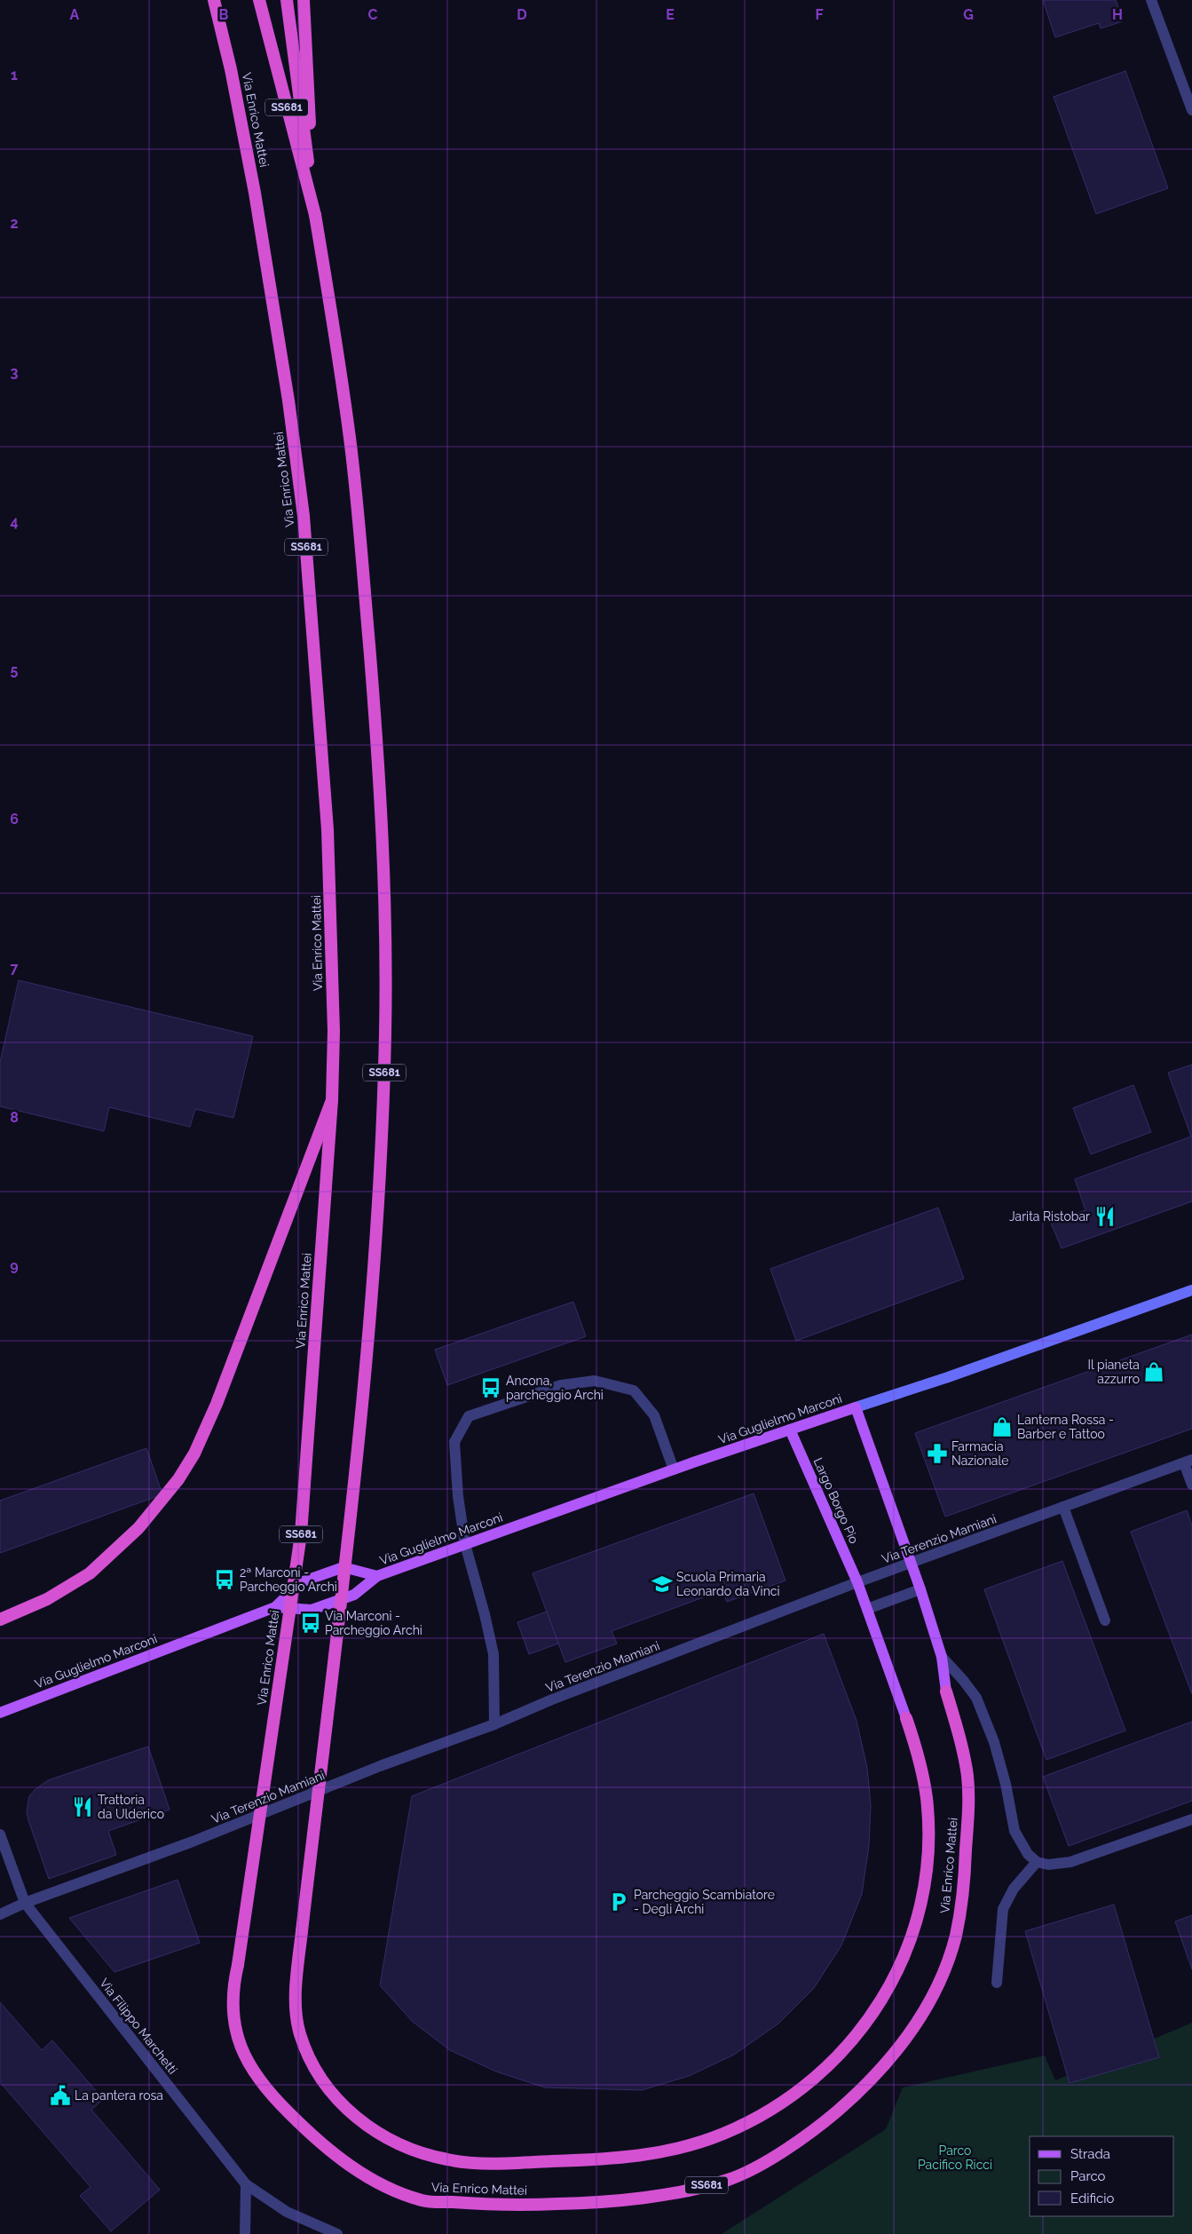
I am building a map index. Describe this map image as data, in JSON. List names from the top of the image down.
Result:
{
  "streets": {
    "highway": ["SS681", "Via Enrico Mattei"],
    "main road": ["Via Guglielmo Marconi", "Largo Borgo Pio"],
    "street": ["Via Terenzio Mamiani", "Via Filippo Marchetti"]
  },
  "crossings": [
    ["SS681", "Via Enrico Mattei"],
    ["Via Enrico Mattei", "Largo Borgo Pio"],
    ["Via Enrico Mattei", "Via Terenzio Mamiani"],
    ["Via Guglielmo Marconi", "Largo Borgo Pio"],
    ["Largo Borgo Pio", "Via Terenzio Mamiani"],
    ["Via Terenzio Mamiani", "Via Filippo Marchetti"]
  ],
  "parks": ["Parco Pacifico Ricci"],
  "places": {
    "restaurant": ["Jarita Ristobar", "Trattoria da Ulderico"],
    "shop": ["Il pianeta azzurro", "Lanterna Rossa - Barber e Tattoo"],
    "bus stop": ["Ancona, parcheggio Archi", "2ª Marconi - Parcheggio Archi", "Via Marconi - Parcheggio Archi"],
    "pharmacy": ["Farmacia Nazionale"],
    "school or university": ["Scuola Primaria Leonardo da Vinci"],
    "parking": ["Parcheggio Scambiatore - Degli Archi"],
    "public building": ["La pantera rosa"]
  },
  "legend": ["Strada", "Parco", "Edificio"],
  "grid": {
    "columns": [
      "A",
      "B",
      "C",
      "D",
      "E",
      "F",
      "G",
      "H"
    ],
    "rows": [
      "1",
      "2",
      "3",
      "4",
      "5",
      "6",
      "7",
      "8",
      "9"
    ]
  }
}
